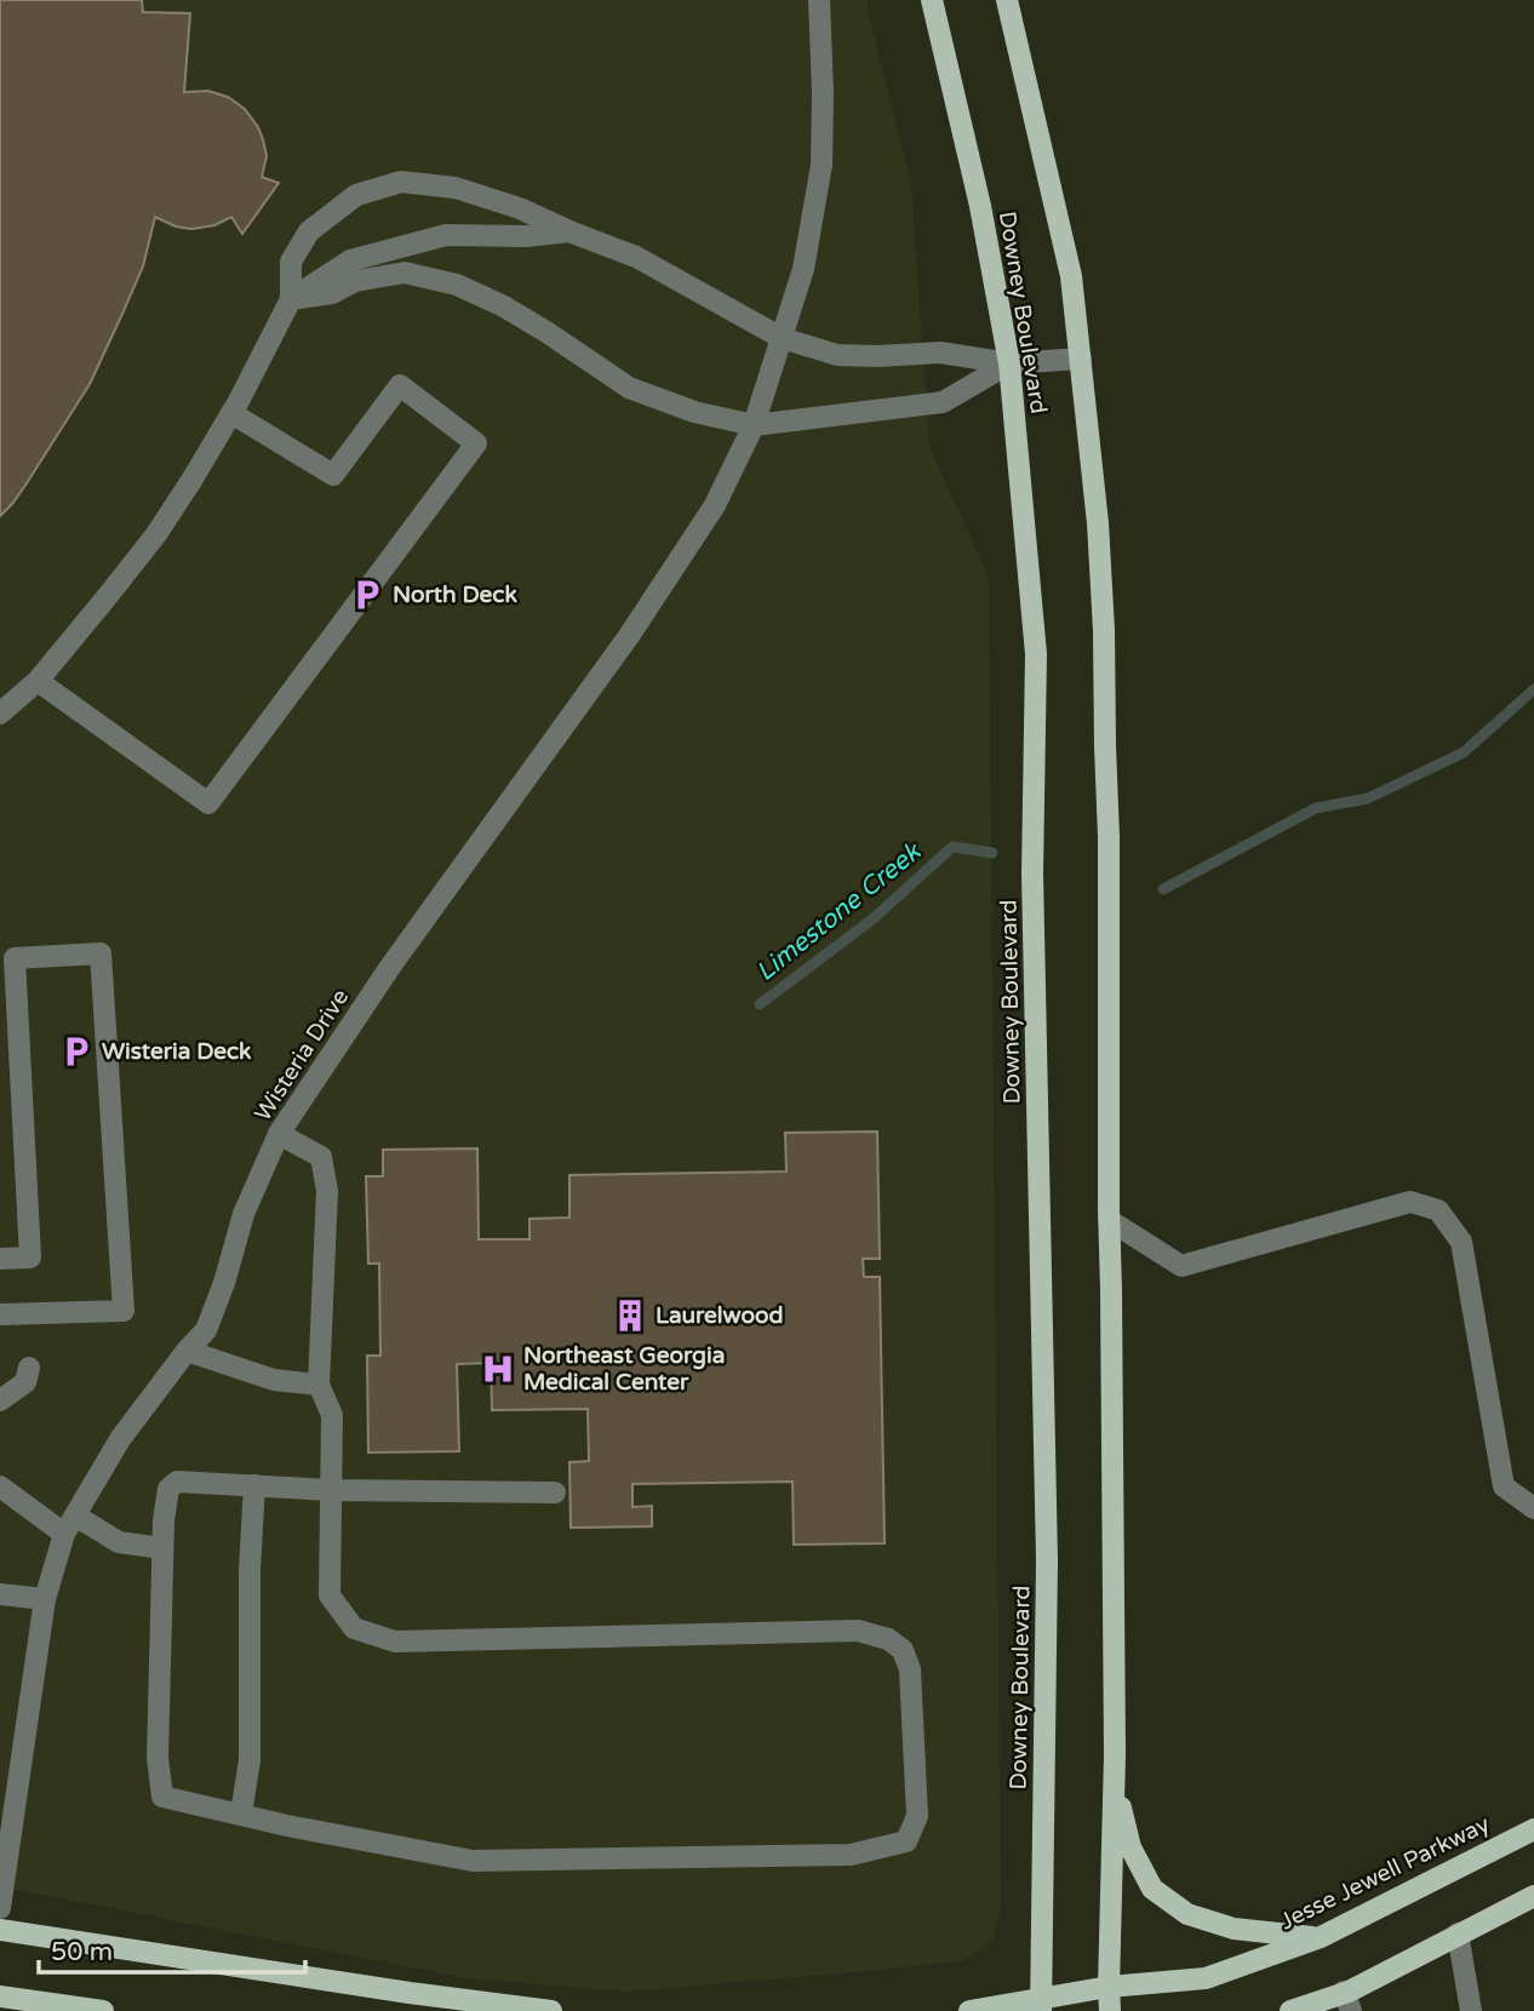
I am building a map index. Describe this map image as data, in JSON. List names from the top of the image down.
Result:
{
  "streets": {
    "main road": ["Downey Boulevard", "Jesse Jewell Parkway"],
    "street": ["Wisteria Drive"]
  },
  "crossings": [
    ["Downey Boulevard", "Jesse Jewell Parkway"]
  ],
  "water": ["Limestone Creek"],
  "places": {
    "parking": ["North Deck", "Wisteria Deck"],
    "building": ["Laurelwood"],
    "hospital": ["Northeast Georgia Medical Center"]
  },
  "scale_bar": "50 m"
}
